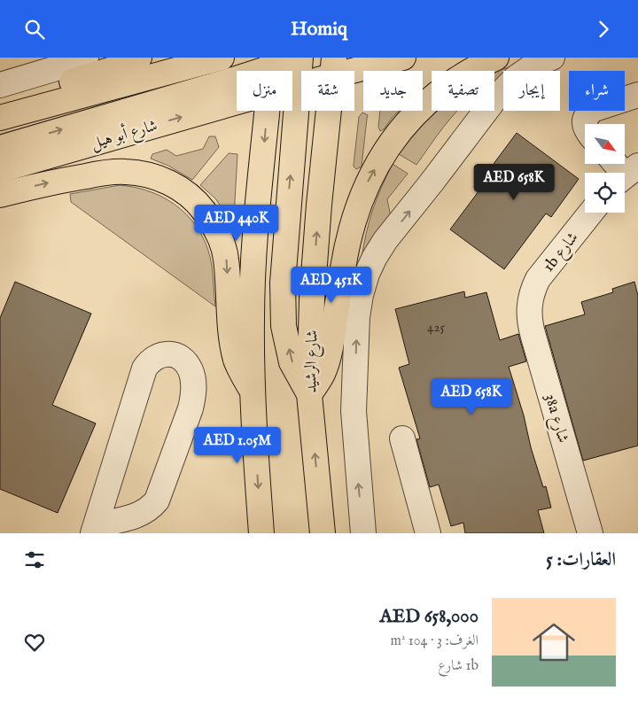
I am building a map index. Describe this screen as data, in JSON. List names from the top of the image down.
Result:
{
  "streets": {
    "main road": ["شارع أبو هيل", "شارع الرشيد"],
    "street": ["1b شارع", "38a شارع"]
  },
  "crossings": [
    ["شارع أبو هيل", "شارع الرشيد"],
    ["1b شارع", "38a شارع"]
  ],
  "house_numbers": ["425"],
  "north": "bottom right",
  "page": {
    "header": "Homiq",
    "chip": [
      "شراء",
      "إيجار",
      "تصفية",
      "جديد",
      "شقة",
      "منزل"
    ],
    "price": [
      "AED 658K",
      "AED 440K",
      "AED 451K",
      "AED 658K",
      "AED 1.05M"
    ],
    "heading": "العقارات: 5",
    "list": [
      {
        "name": "AED 658,000",
        "note": "الغرف: 3 · 104 m² · 1b شارع"
      }
    ]
  }
}
